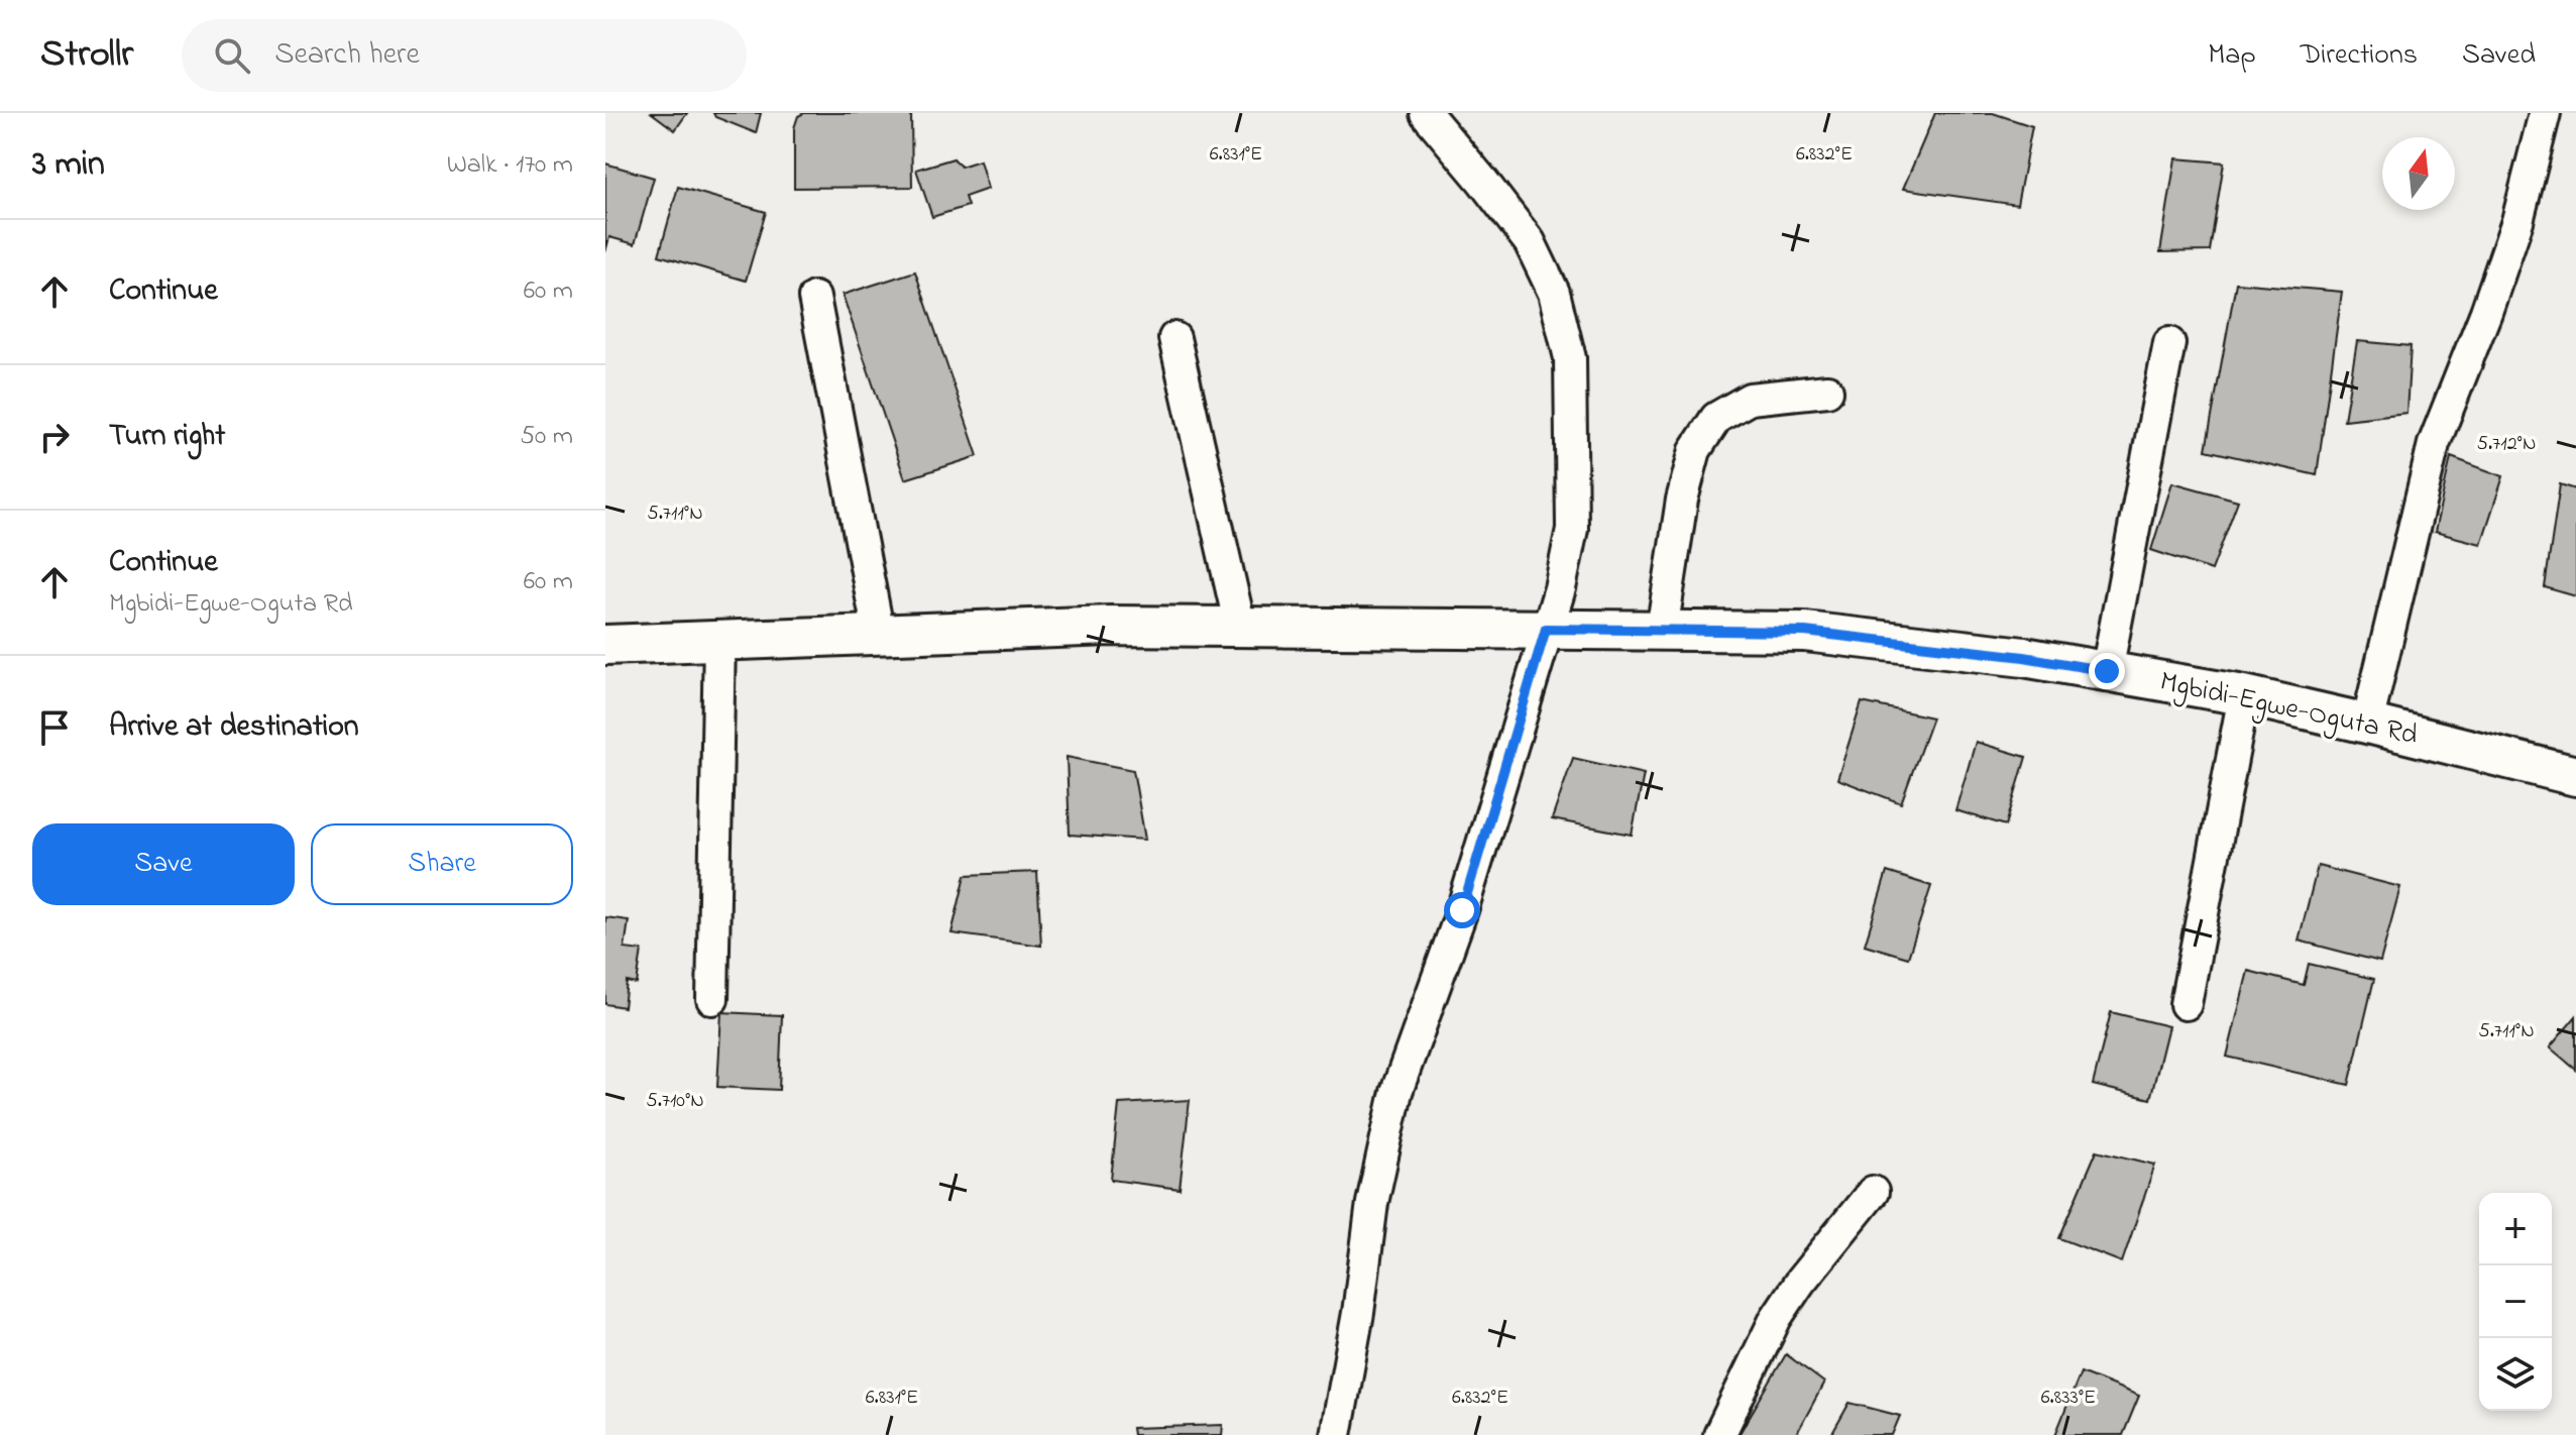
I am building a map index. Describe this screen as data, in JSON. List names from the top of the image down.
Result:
{
  "streets": {
    "street": ["Mgbidi-Egwe-Oguta Rd"]
  },
  "north": "top",
  "page": {
    "header": "Strollr",
    "search": "Search here",
    "nav": ["Map", "Directions", "Saved"],
    "heading": ["3 min", "Walk · 170 m"],
    "list": [
      ["Continue", "60 m"],
      ["Turn right", "50 m"],
      ["Continue", "Mgbidi-Egwe-Oguta Rd", "60 m"],
      "Arrive at destination"
    ],
    "buttons": ["Save", "Share"],
    "map_buttons": ["+", "−"]
  },
  "coordinates": [
    "6.831°E",
    "6.832°E",
    "5.712°N",
    "5.711°N",
    "5.710°N",
    "6.833°E"
  ]
}
